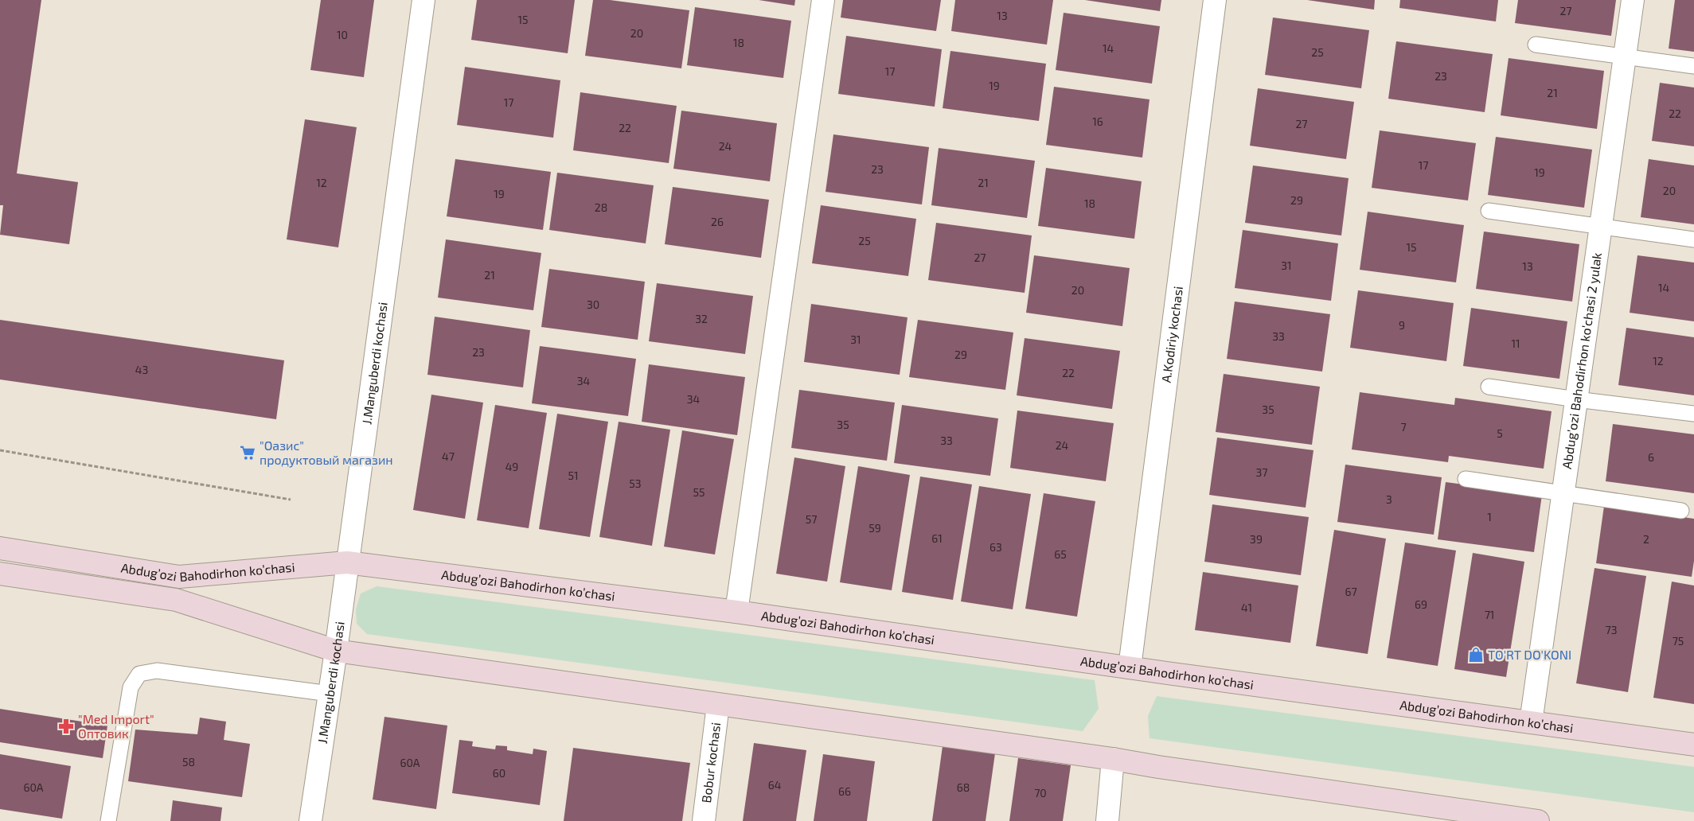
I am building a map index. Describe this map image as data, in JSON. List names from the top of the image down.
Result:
{
  "streets": {
    "main road": ["Abdug’ozi Bahodirhon ko’chasi"],
    "street": [
      "A.Kodiriy kochasi",
      "Abdug’ozi Bahodirhon ko’chasi 2 yulak",
      "J.Manguberdi kochasi",
      "Bobur kochasi"
    ]
  },
  "crossings": [
    ["A.Kodiriy kochasi", "Abdug’ozi Bahodirhon ko’chasi"],
    ["Abdug’ozi Bahodirhon ko’chasi 2 yulak", "Abdug’ozi Bahodirhon ko’chasi"],
    ["J.Manguberdi kochasi", "Abdug’ozi Bahodirhon ko’chasi"],
    ["Abdug’ozi Bahodirhon ko’chasi", "Bobur kochasi"]
  ],
  "places": {
    "supermarket": ["\"Оазис\" продуктовый магазин"],
    "shop": ["TO'RT DO'KONI"],
    "pharmacy": ["\"Med Import\" Оптовик"]
  },
  "house_numbers": [
    "27",
    "13",
    "15",
    "20",
    "10",
    "18",
    "14",
    "25",
    "17",
    "23",
    "19",
    "21",
    "17",
    "22",
    "16",
    "27",
    "22",
    "24",
    "17",
    "23",
    "19",
    "12",
    "21",
    "20",
    "19",
    "29",
    "18",
    "28",
    "26",
    "25",
    "15",
    "27",
    "31",
    "13",
    "21",
    "14",
    "20",
    "30",
    "32",
    "9",
    "33",
    "31",
    "11",
    "23",
    "29",
    "12",
    "43",
    "22",
    "34",
    "34",
    "35",
    "35",
    "7",
    "5",
    "33",
    "24",
    "47",
    "6",
    "49",
    "37",
    "51",
    "53",
    "55",
    "3",
    "1",
    "57",
    "59",
    "61",
    "39",
    "2",
    "63",
    "65",
    "67",
    "69",
    "41",
    "71",
    "73",
    "75",
    "58",
    "60A",
    "60",
    "64",
    "60A",
    "68",
    "66",
    "70"
  ]
}
